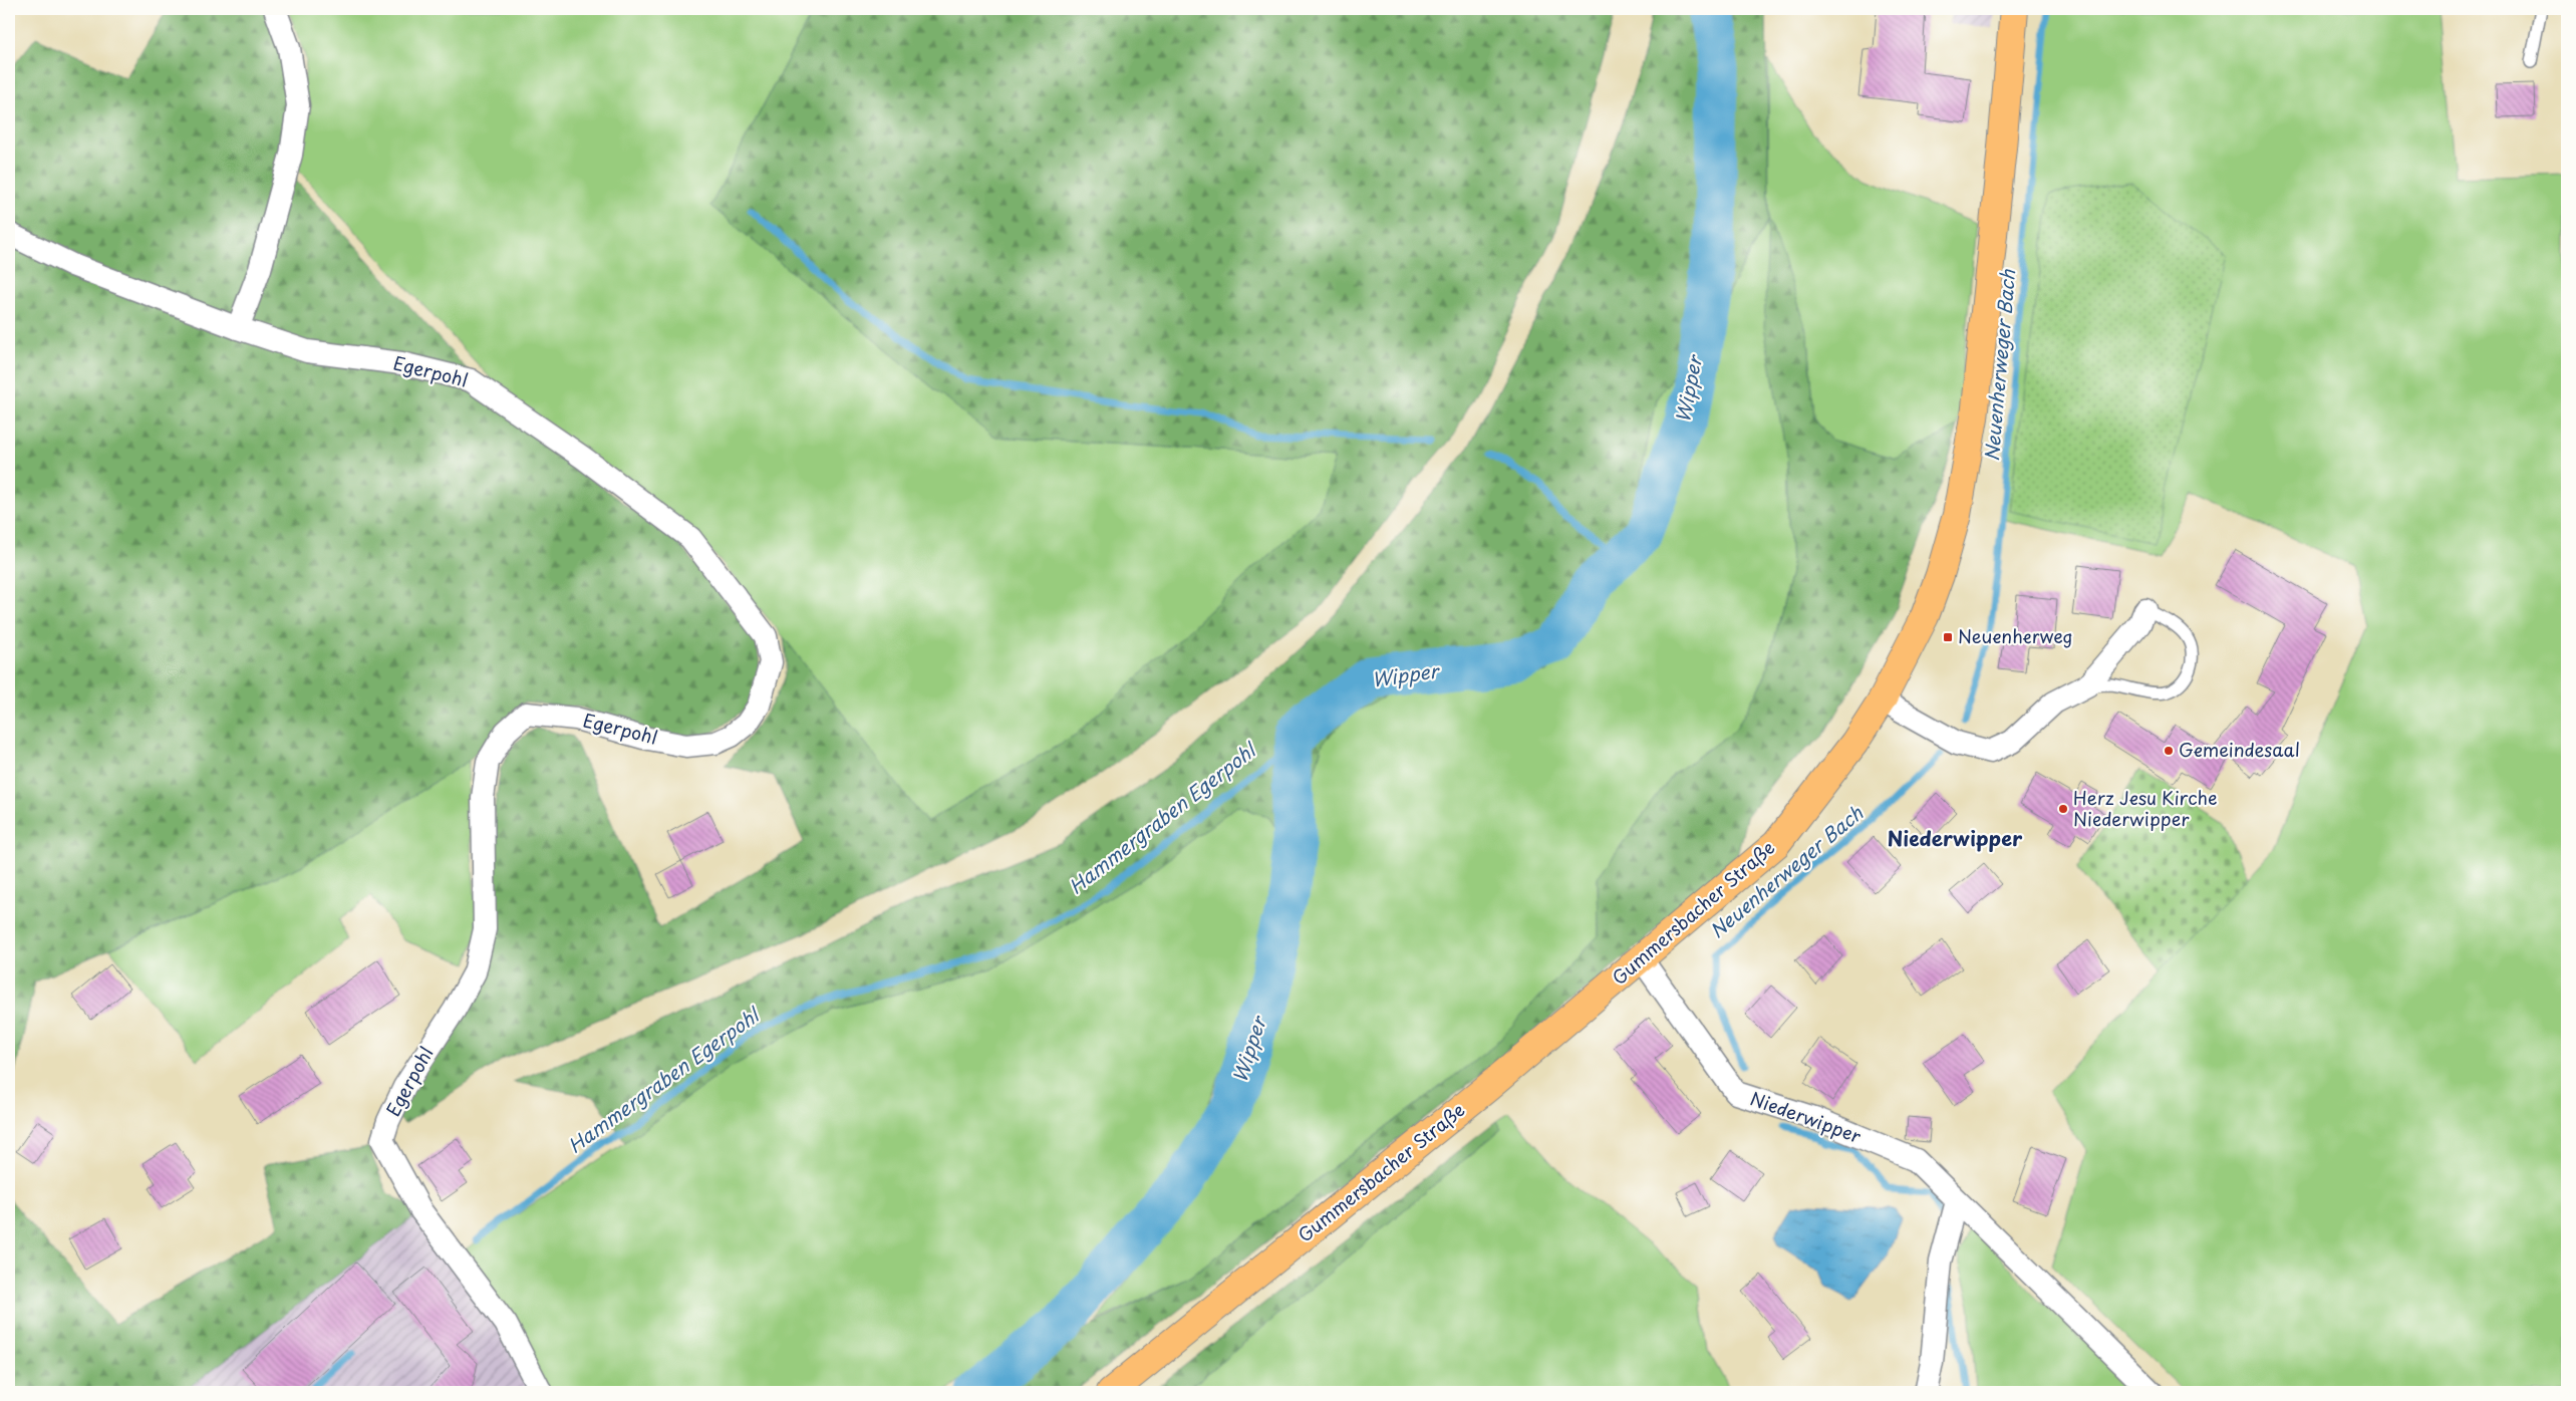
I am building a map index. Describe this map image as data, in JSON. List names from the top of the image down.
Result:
{
  "streets": {
    "main road": ["Gummersbacher Straße"],
    "street": ["Egerpohl", "Niederwipper"]
  },
  "crossings": [
    ["Gummersbacher Straße", "Niederwipper"]
  ],
  "districts": ["Niederwipper"],
  "water": ["Neuenherweger Bach", "Wipper", "Hammergraben Egerpohl"],
  "places": {
    "transit": ["Neuenherweg"],
    "other": ["Gemeindesaal", "Herz Jesu Kirche Niederwipper"]
  }
}
